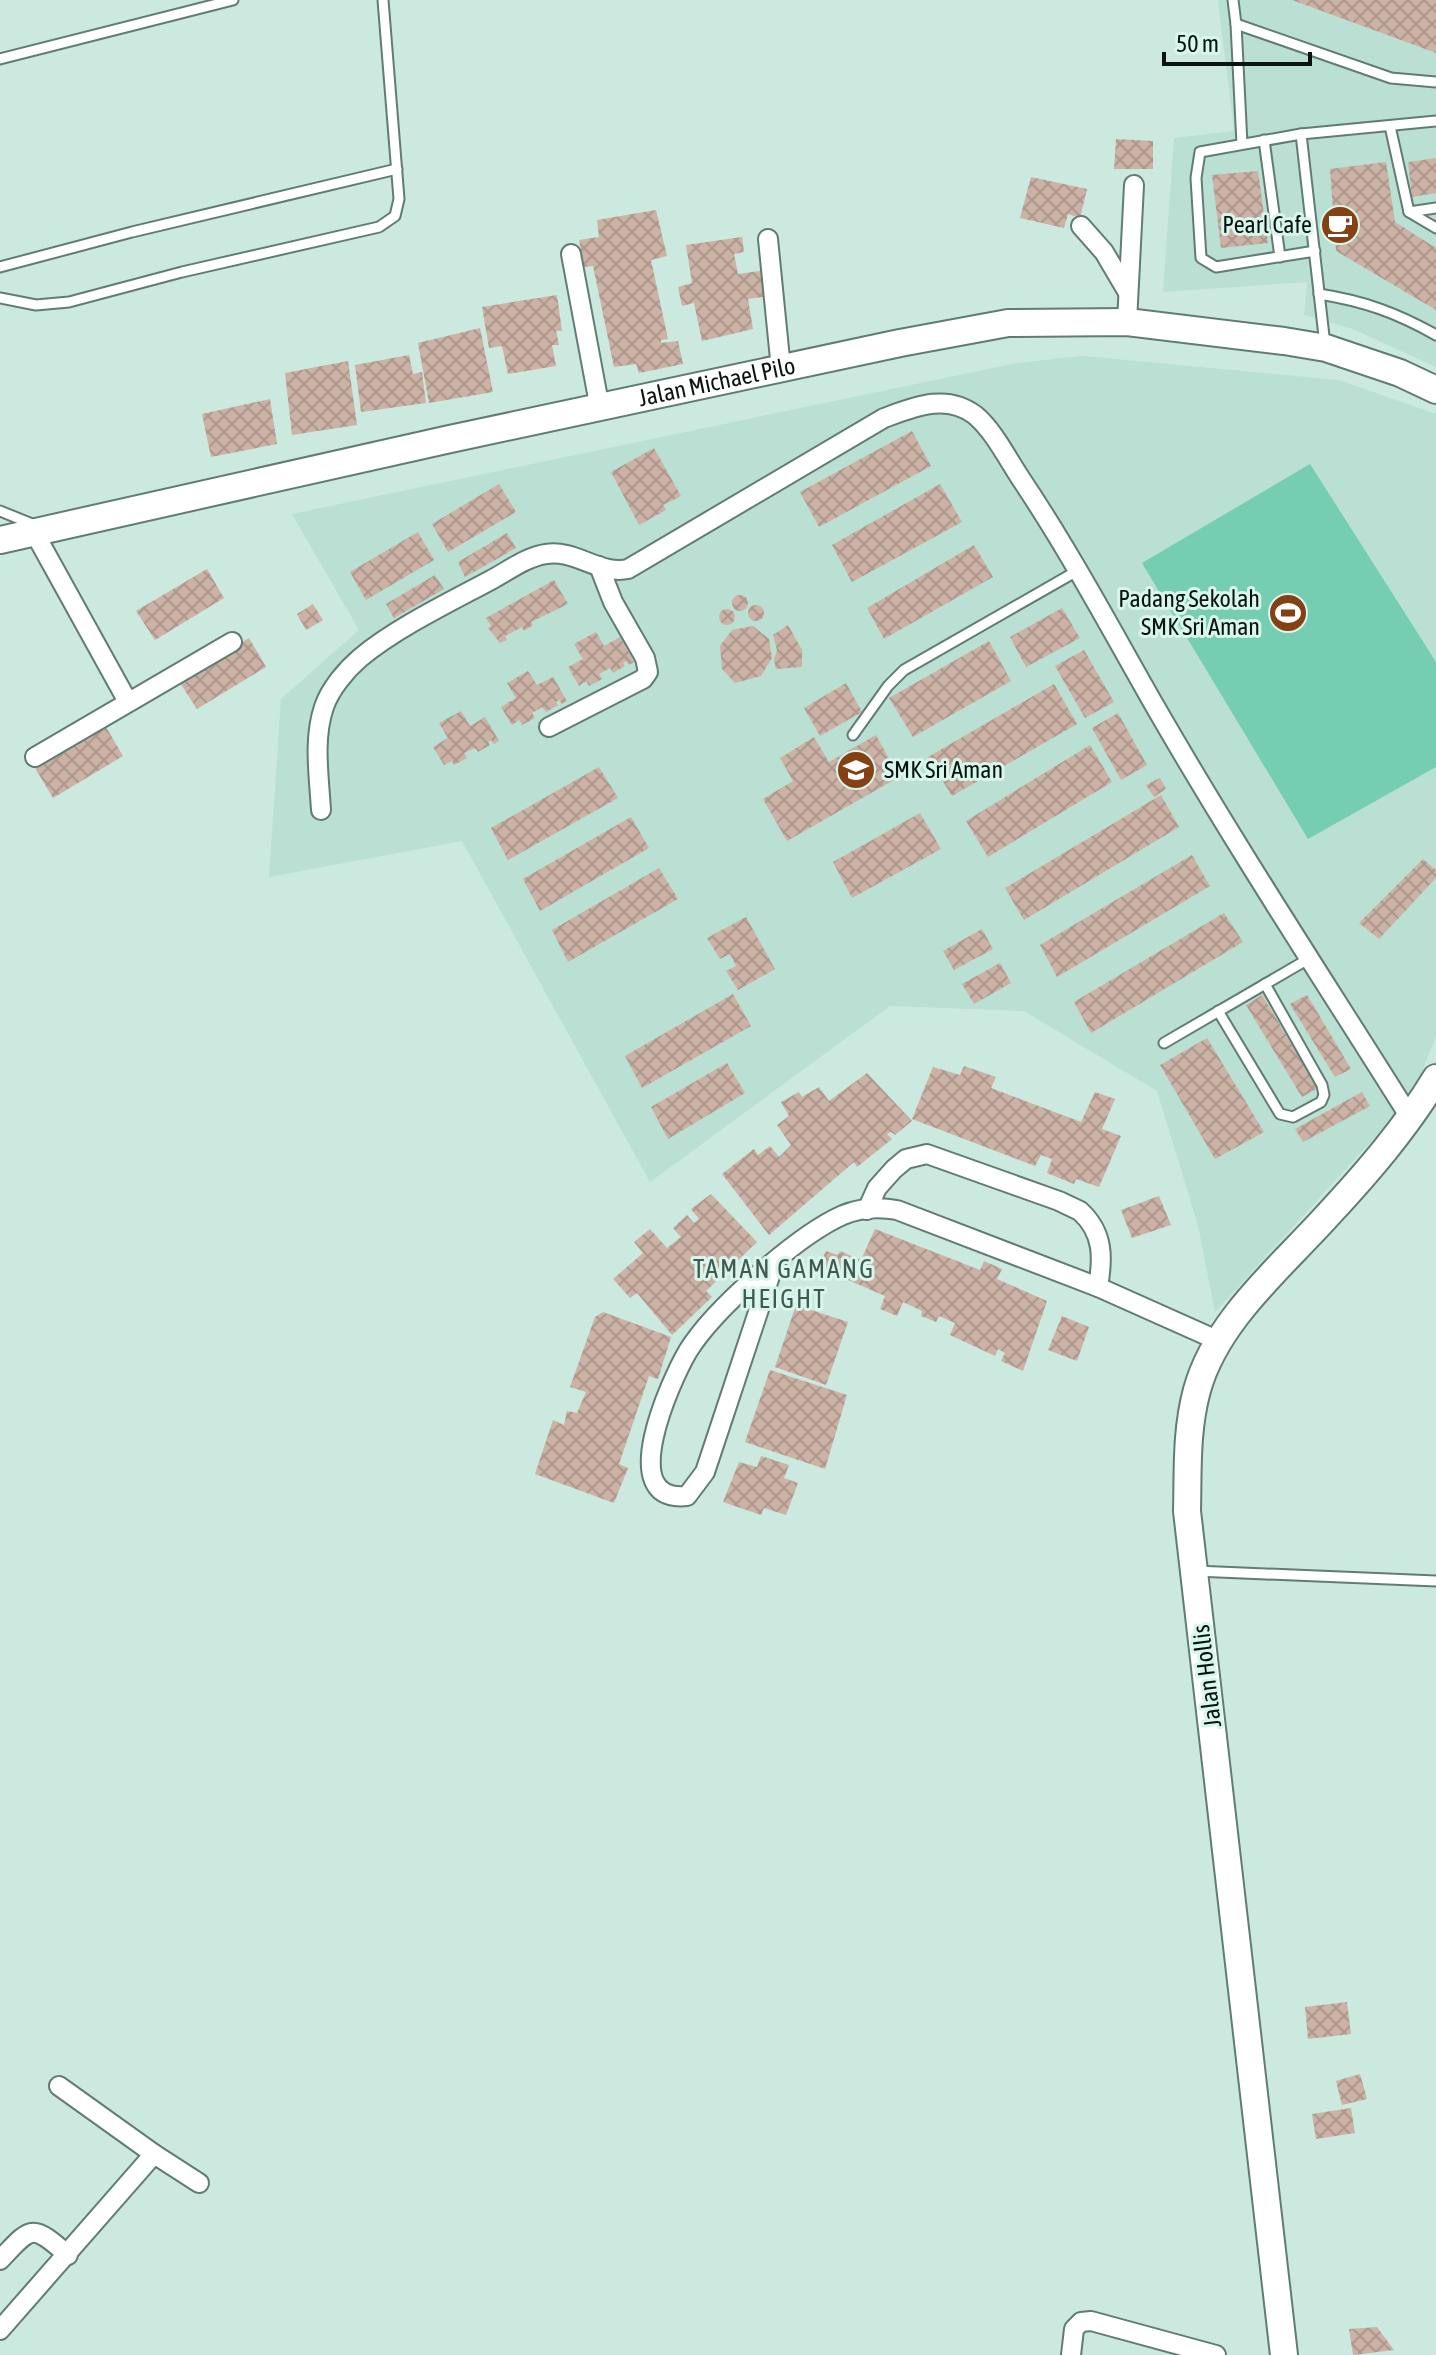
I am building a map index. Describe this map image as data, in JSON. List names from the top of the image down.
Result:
{
  "streets": {
    "street": ["Jalan Michael Pilo", "Jalan Hollis"]
  },
  "districts": ["TAMAN GAMANG HEIGHT"],
  "places": {
    "cafe": ["Pearl Cafe"],
    "sports": ["Padang Sekolah SMK Sri Aman"],
    "school or university": ["SMK Sri Aman"]
  },
  "scale_bar": "50 m"
}
